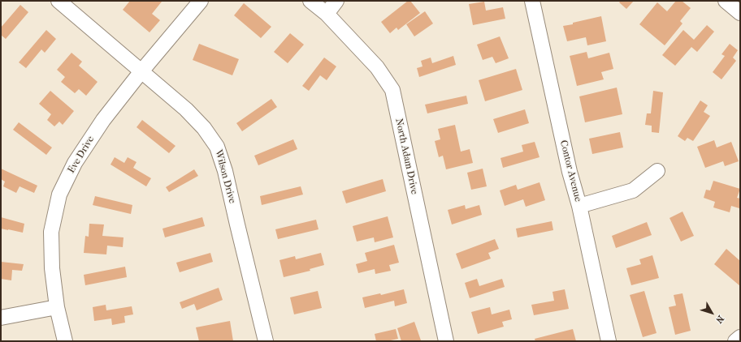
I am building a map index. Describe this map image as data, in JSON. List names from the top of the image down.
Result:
{
  "streets": {
    "street": [
      "Eve Drive",
      "North Adam Drive",
      "Contor Avenue",
      "Wilson Drive"
    ]
  },
  "crossings": [
    ["Eve Drive", "Wilson Drive"]
  ],
  "north": "bottom right"
}
